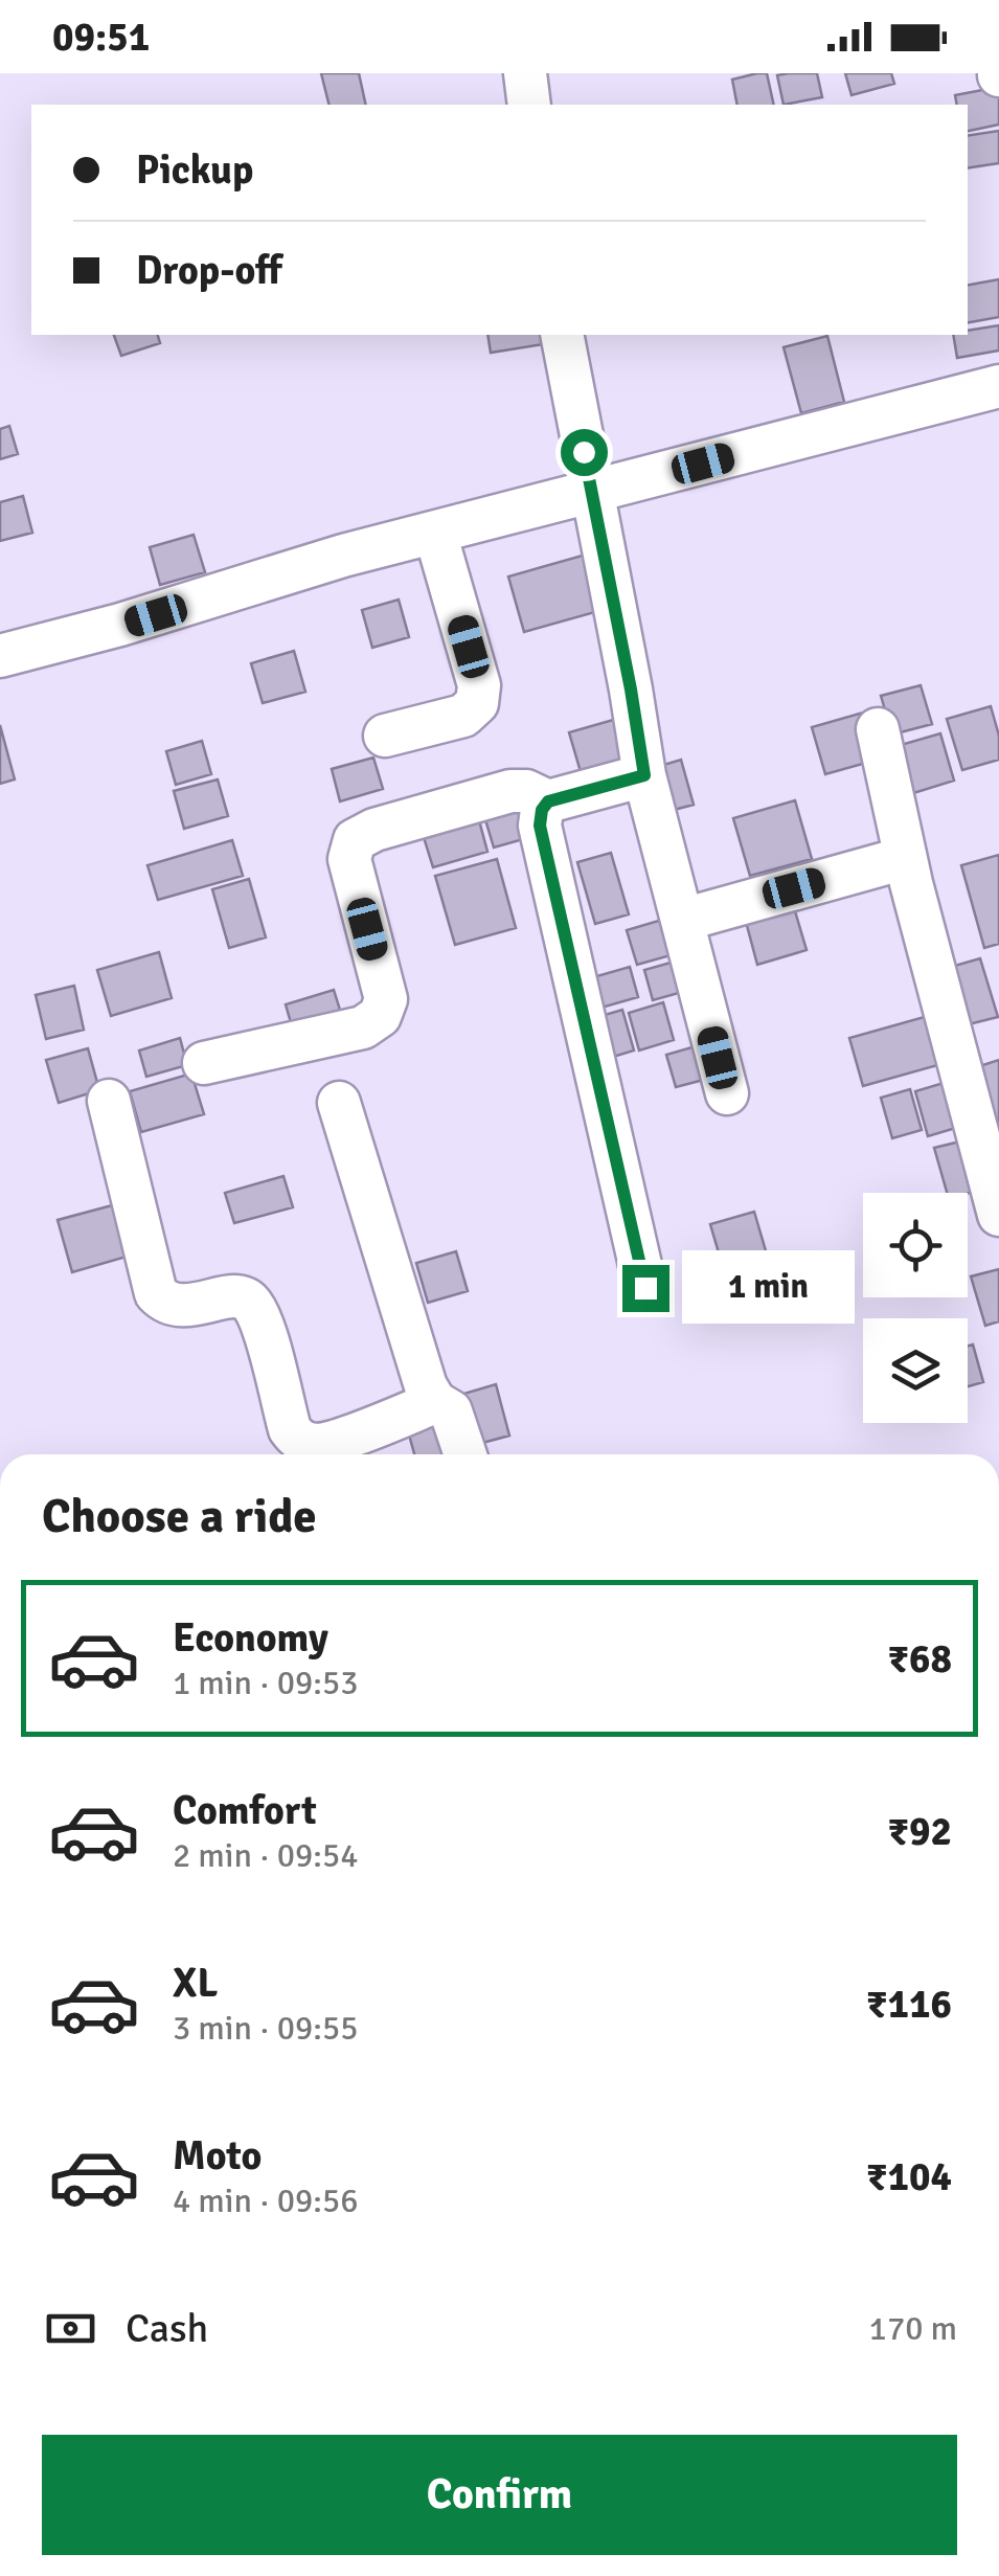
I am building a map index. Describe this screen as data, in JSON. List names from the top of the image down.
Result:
{
  "page": {
    "status": "09:51",
    "banner": ["Pickup", "Drop-off"],
    "bubble": "1 min",
    "heading": "Choose a ride",
    "list": [
      {
        "name": "Economy",
        "note": "1 min · 09:53",
        "value": "₹68"
      },
      {
        "name": "Comfort",
        "note": "2 min · 09:54",
        "value": "₹92"
      },
      {
        "name": "XL",
        "note": "3 min · 09:55",
        "value": "₹116"
      },
      {
        "name": "Moto",
        "note": "4 min · 09:56",
        "value": "₹104"
      }
    ],
    "pay": ["Cash", "170 m"],
    "buttons": "Confirm"
  }
}
